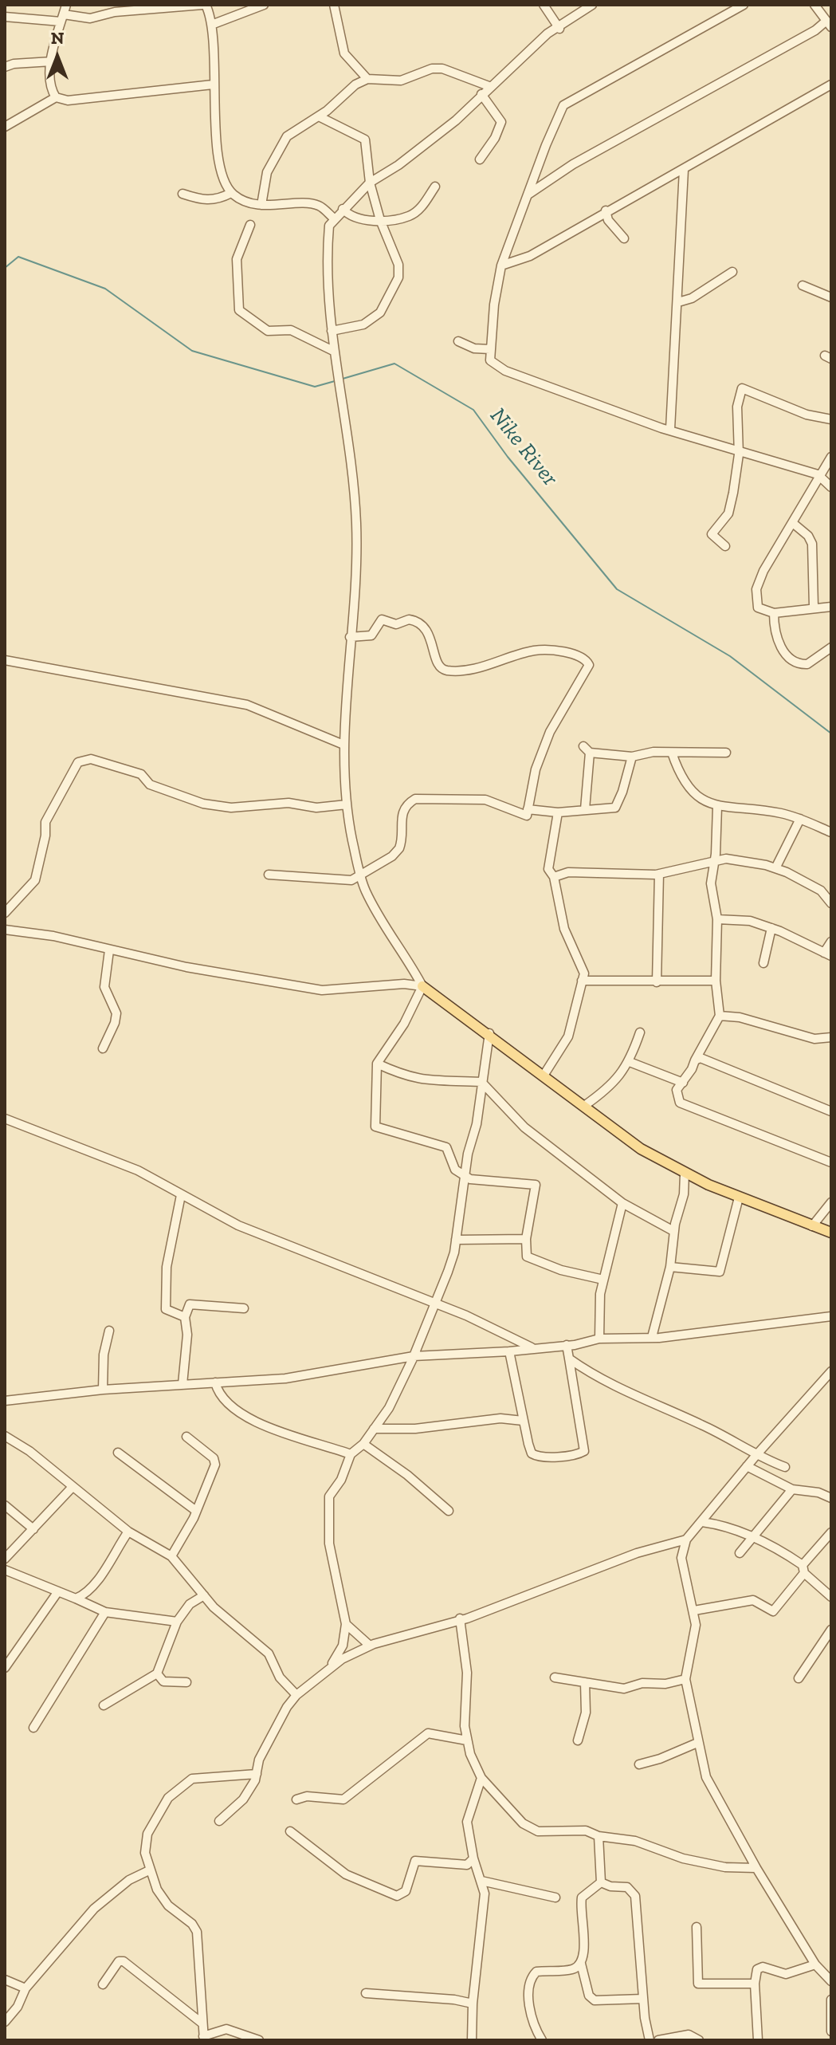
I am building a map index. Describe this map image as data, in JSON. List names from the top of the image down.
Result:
{
  "water": ["Nike River"],
  "north": "top"
}
